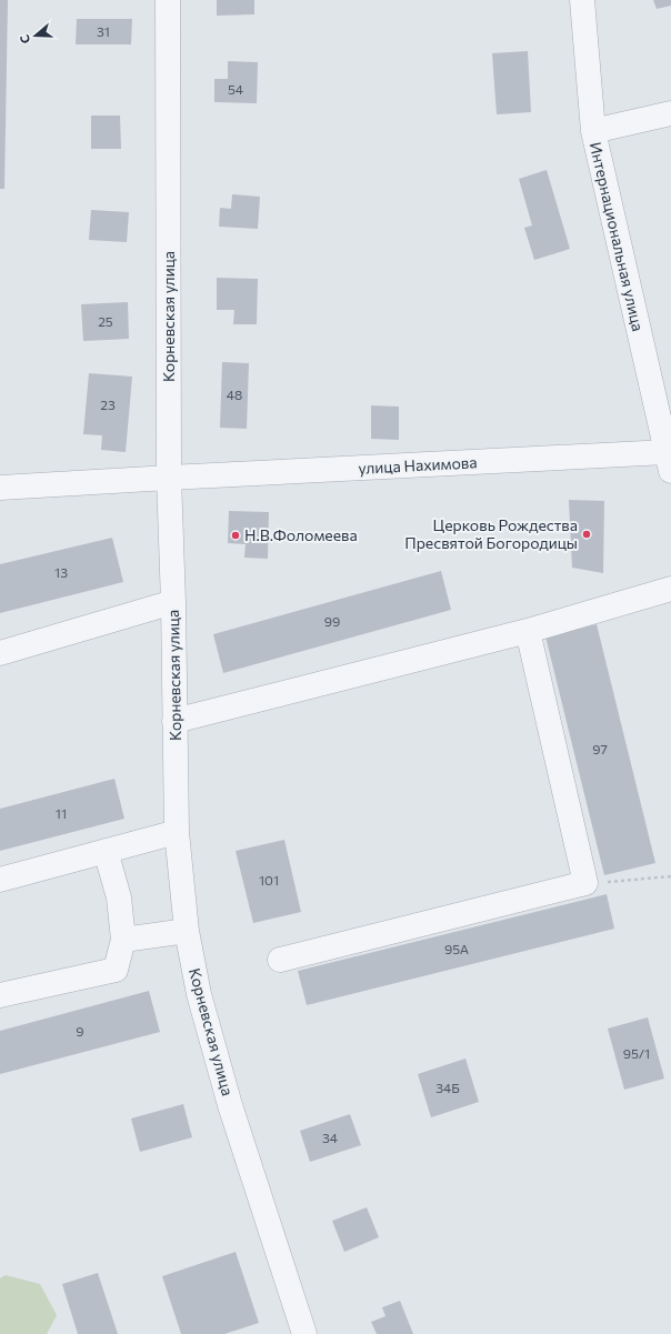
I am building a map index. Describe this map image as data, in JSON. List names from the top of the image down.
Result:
{
  "streets": {
    "street": ["Интернациональная улица", "Корневская улица", "улица Нахимова"]
  },
  "crossings": [
    ["Интернациональная улица", "улица Нахимова"],
    ["Корневская улица", "улица Нахимова"]
  ],
  "places": ["Церковь Рождества Пресвятой Богородицы", "Н.В.Фоломеева"],
  "house_numbers": [
    "31",
    "54",
    "25",
    "48",
    "23",
    "13",
    "99",
    "97",
    "11",
    "101",
    "95А",
    "9",
    "95/1",
    "34Б",
    "34"
  ],
  "north": "left"
}
